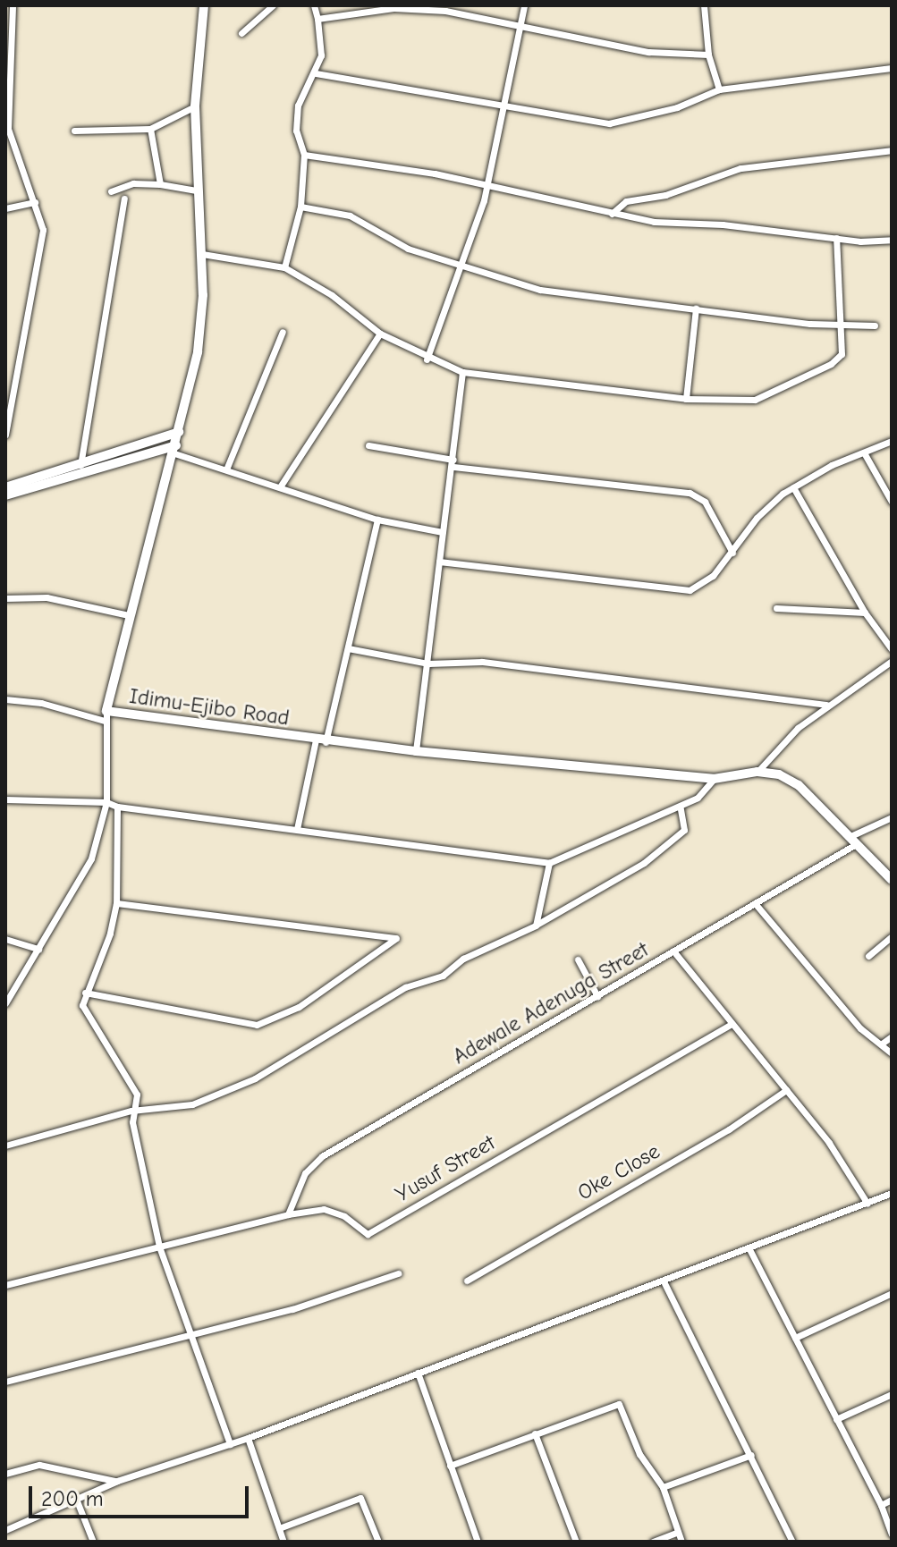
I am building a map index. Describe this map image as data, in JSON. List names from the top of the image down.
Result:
{
  "streets": {
    "main road": ["Idimu-Ejibo Road"],
    "street": ["Adewale Adenuga Street", "Yusuf Street", "Oke Close"]
  },
  "crossings": [
    ["Adewale Adenuga Street", "Yusuf Street"]
  ],
  "scale_bar": "200 m"
}
